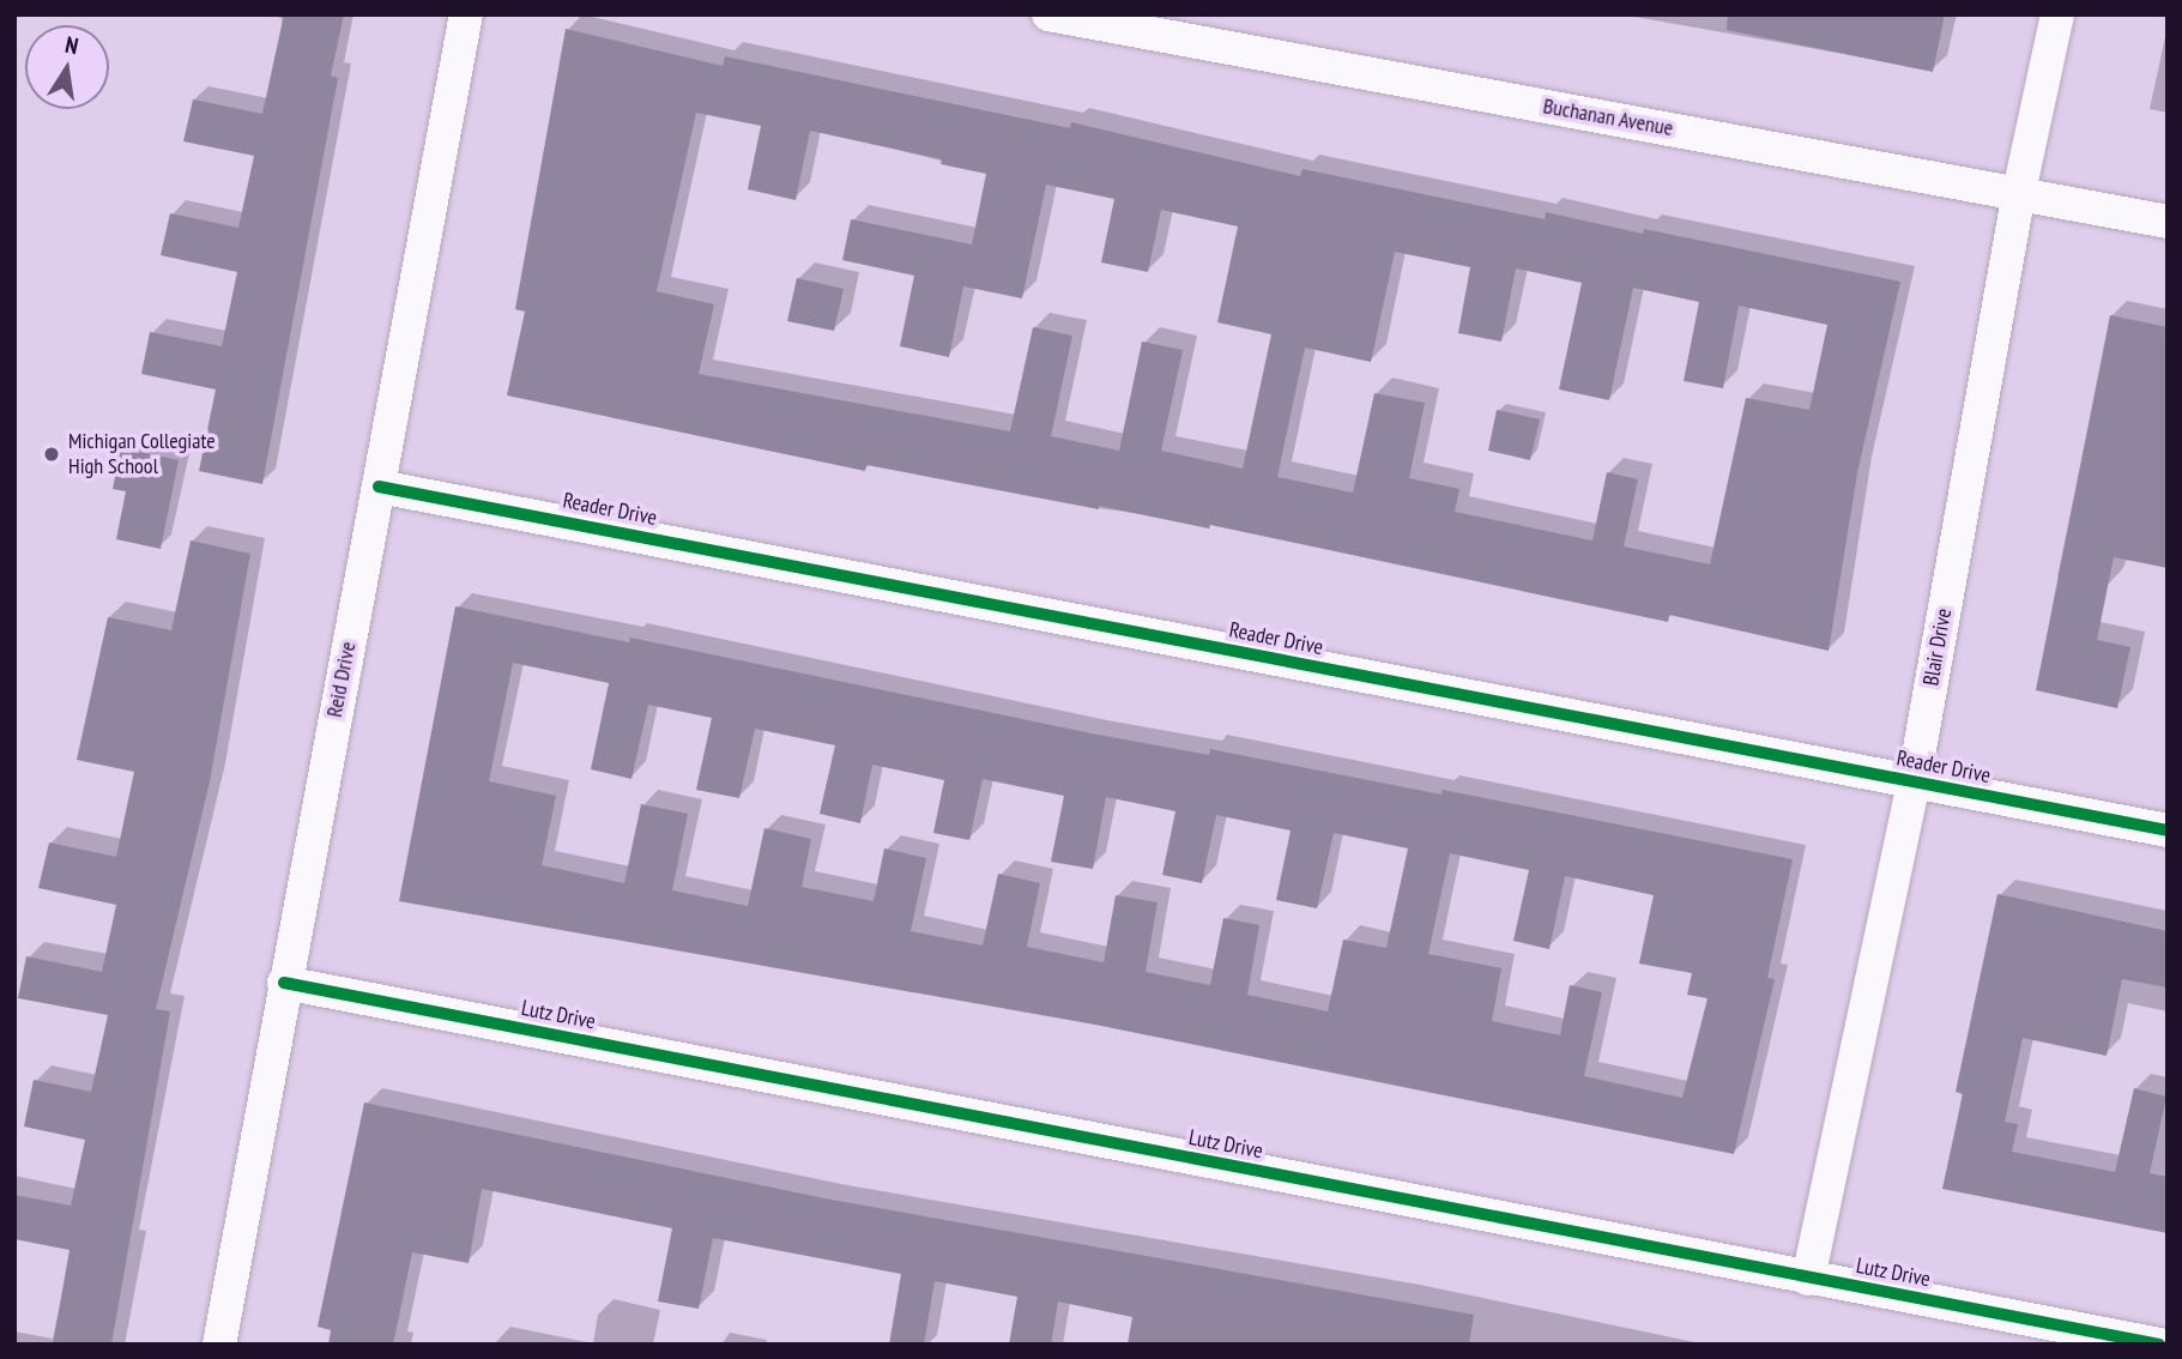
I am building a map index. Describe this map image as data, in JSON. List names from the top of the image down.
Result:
{
  "streets": {
    "street": [
      "Buchanan Avenue",
      "Reader Drive",
      "Blair Drive",
      "Reid Drive",
      "Lutz Drive"
    ]
  },
  "crossings": [
    ["Buchanan Avenue", "Blair Drive"],
    ["Reader Drive", "Blair Drive"],
    ["Reader Drive", "Reid Drive"],
    ["Blair Drive", "Lutz Drive"],
    ["Reid Drive", "Lutz Drive"]
  ],
  "places": ["Michigan Collegiate High School"],
  "north": "top"
}
